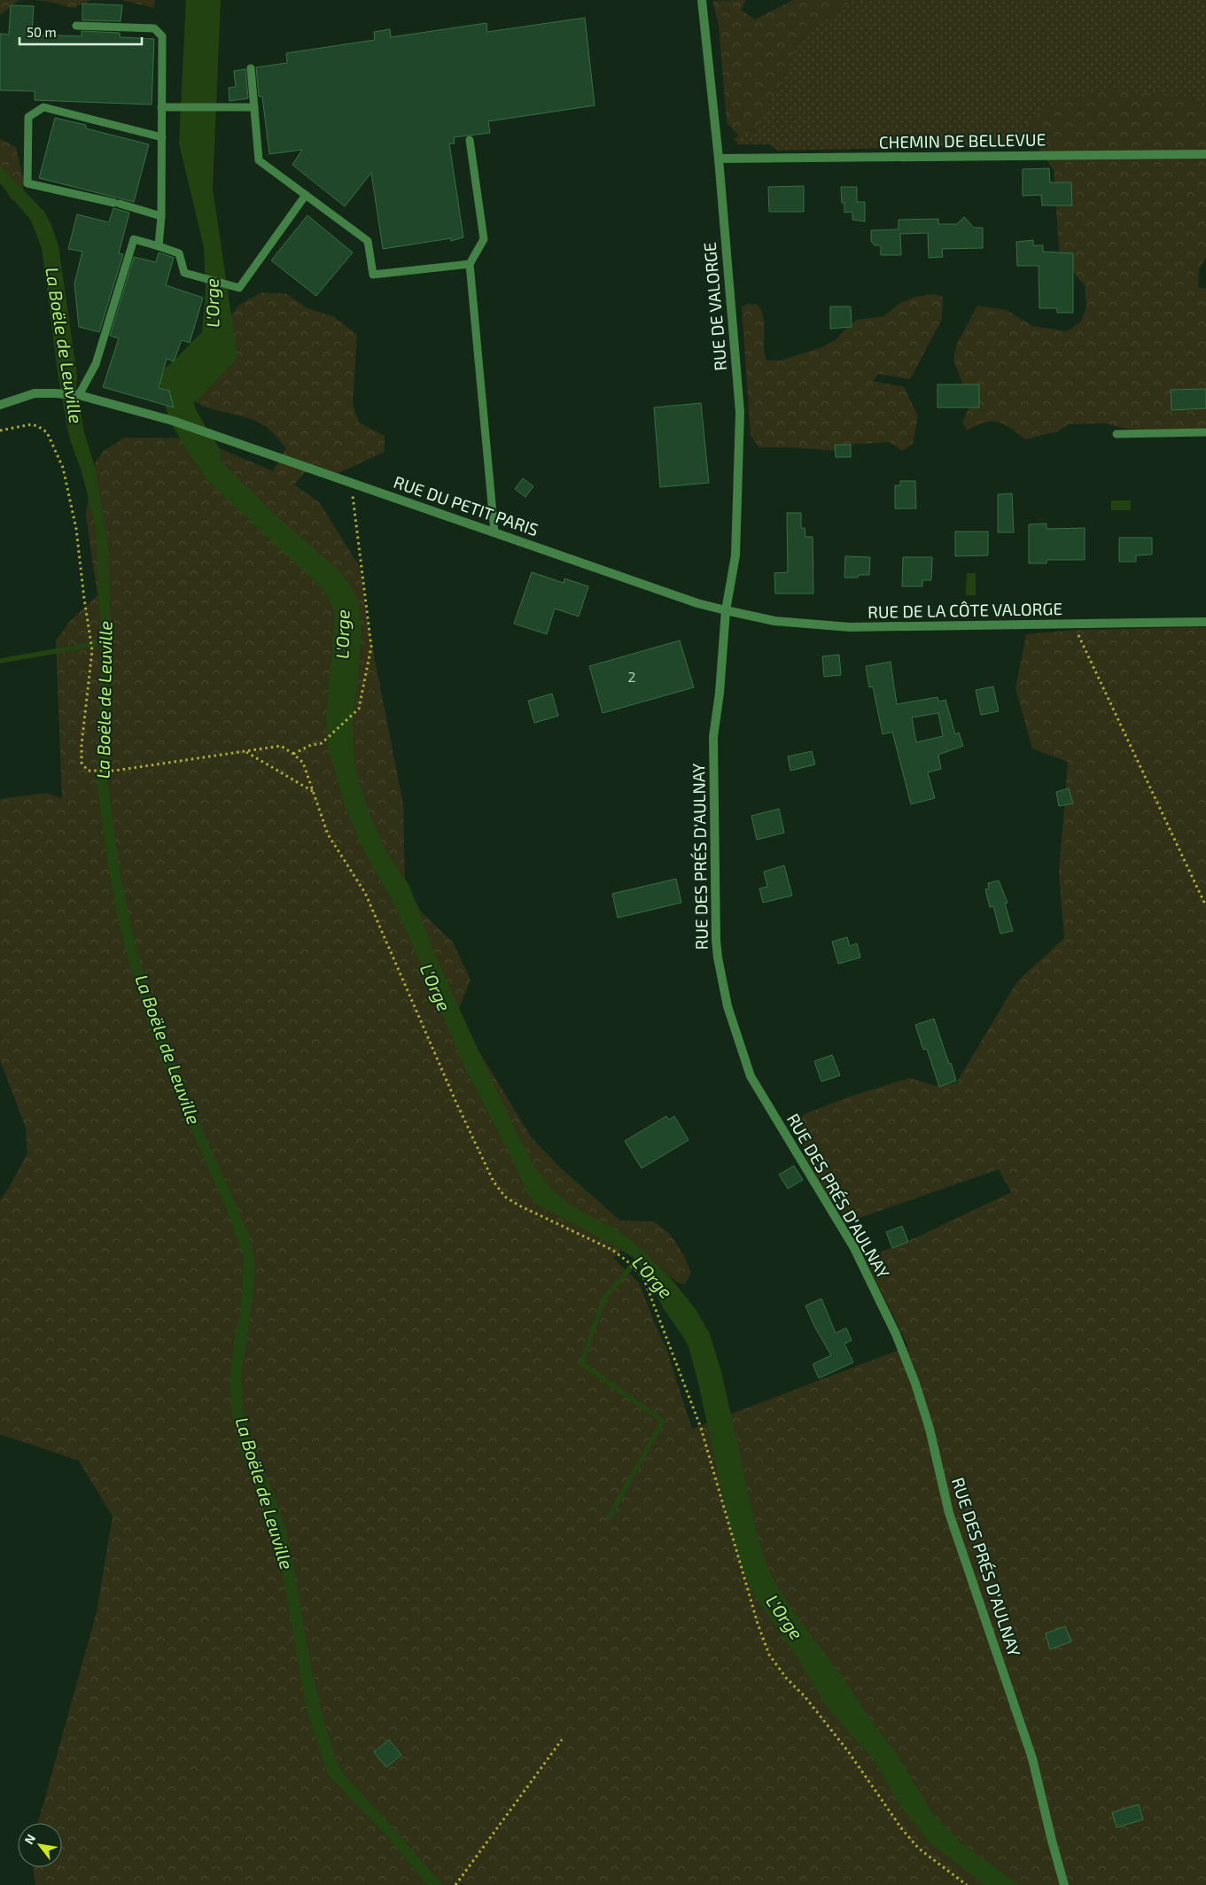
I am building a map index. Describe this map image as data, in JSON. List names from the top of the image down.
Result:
{
  "streets": {
    "street": [
      "CHEMIN DE BELLEVUE",
      "RUE DE VALORGE",
      "RUE DU PETIT PARIS",
      "RUE DE LA CÔTE VALORGE",
      "RUE DES PRÉS D'AULNAY"
    ]
  },
  "crossings": [
    ["CHEMIN DE BELLEVUE", "RUE DE VALORGE"],
    ["RUE DE VALORGE", "RUE DU PETIT PARIS"],
    ["RUE DE VALORGE", "RUE DE LA CÔTE VALORGE"],
    ["RUE DE VALORGE", "RUE DES PRÉS D'AULNAY"],
    ["RUE DU PETIT PARIS", "RUE DE LA CÔTE VALORGE"],
    ["RUE DU PETIT PARIS", "RUE DES PRÉS D'AULNAY"],
    ["RUE DE LA CÔTE VALORGE", "RUE DES PRÉS D'AULNAY"]
  ],
  "water": ["L'Orge", "La Boële de Leuville"],
  "house_numbers": ["2"],
  "scale_bar": "50 m",
  "north": "top left"
}
